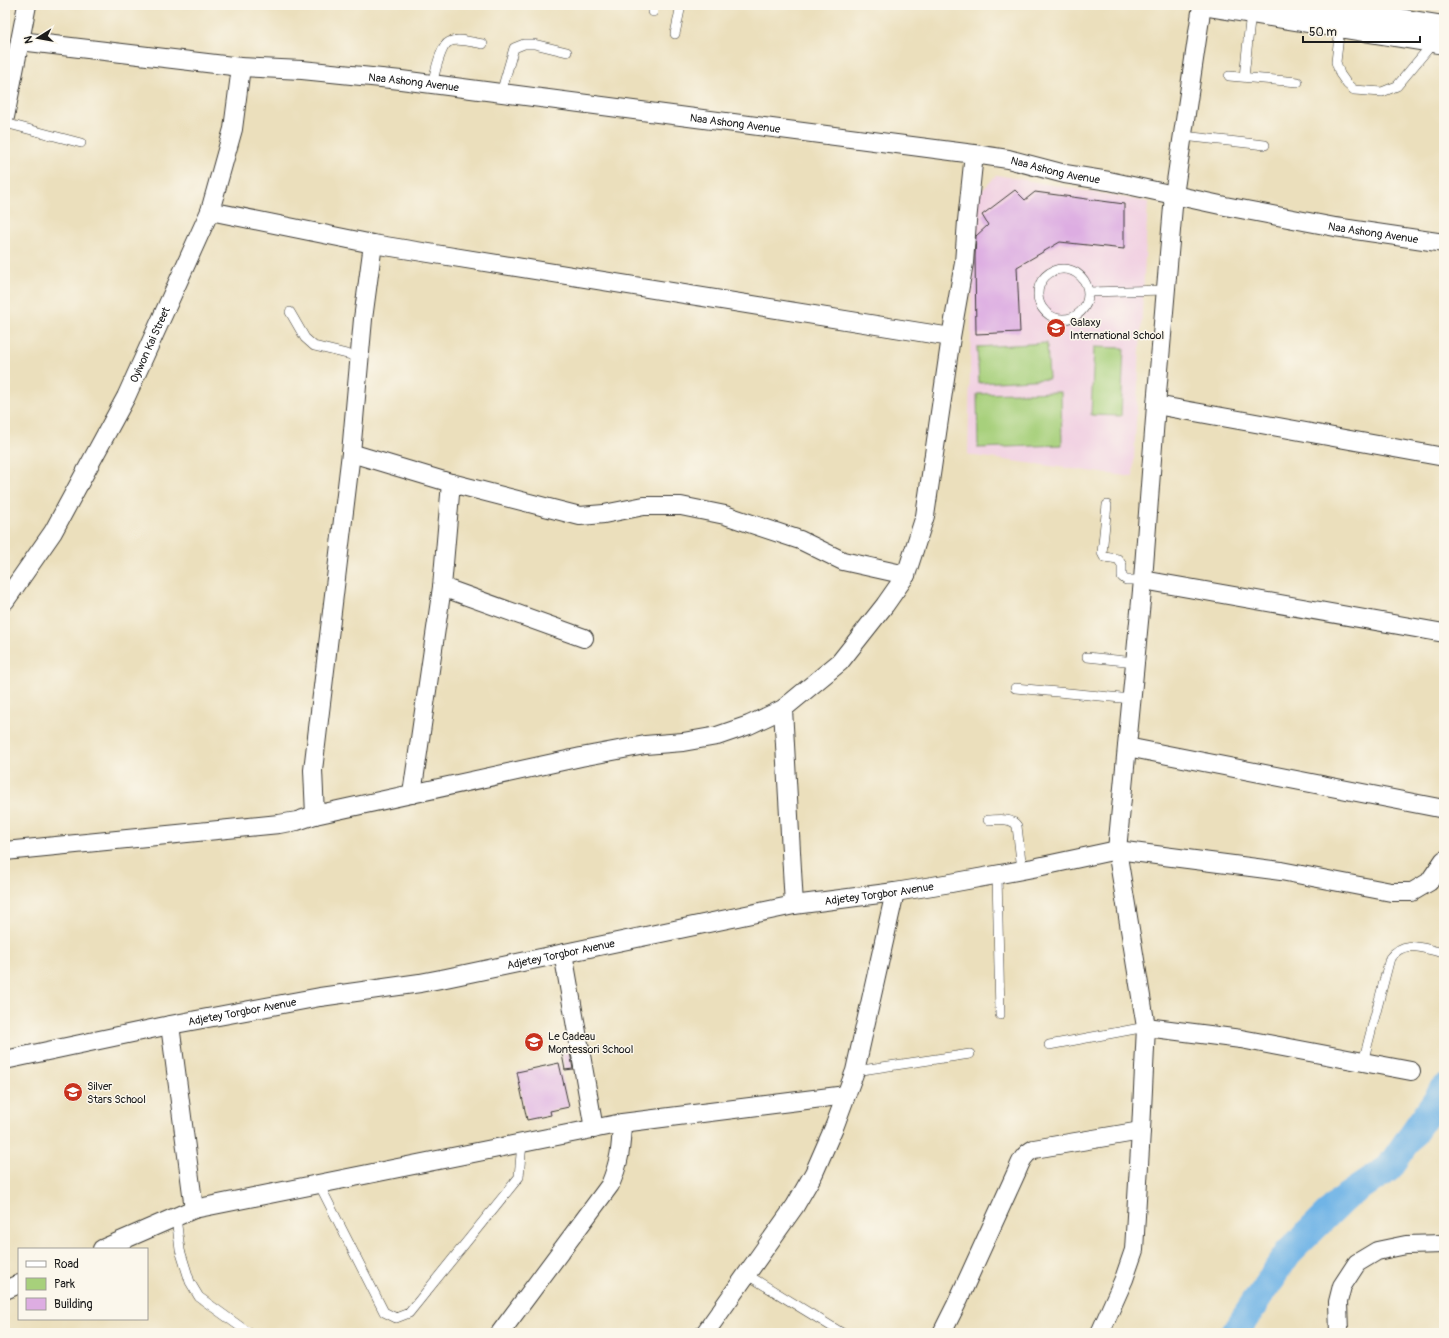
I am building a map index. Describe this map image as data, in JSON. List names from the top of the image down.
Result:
{
  "streets": {
    "street": ["Naa Ashong Avenue", "Oyiwon Kai Street", "Adjetey Torgbor Avenue"]
  },
  "crossings": [
    ["Naa Ashong Avenue", "Oyiwon Kai Street"]
  ],
  "places": {
    "school or university": ["Galaxy International School", "Le Cadeau Montessori School", "Silver Stars School"]
  },
  "legend": ["Road", "Park", "Building"],
  "scale_bar": "50 m",
  "north": "left"
}
